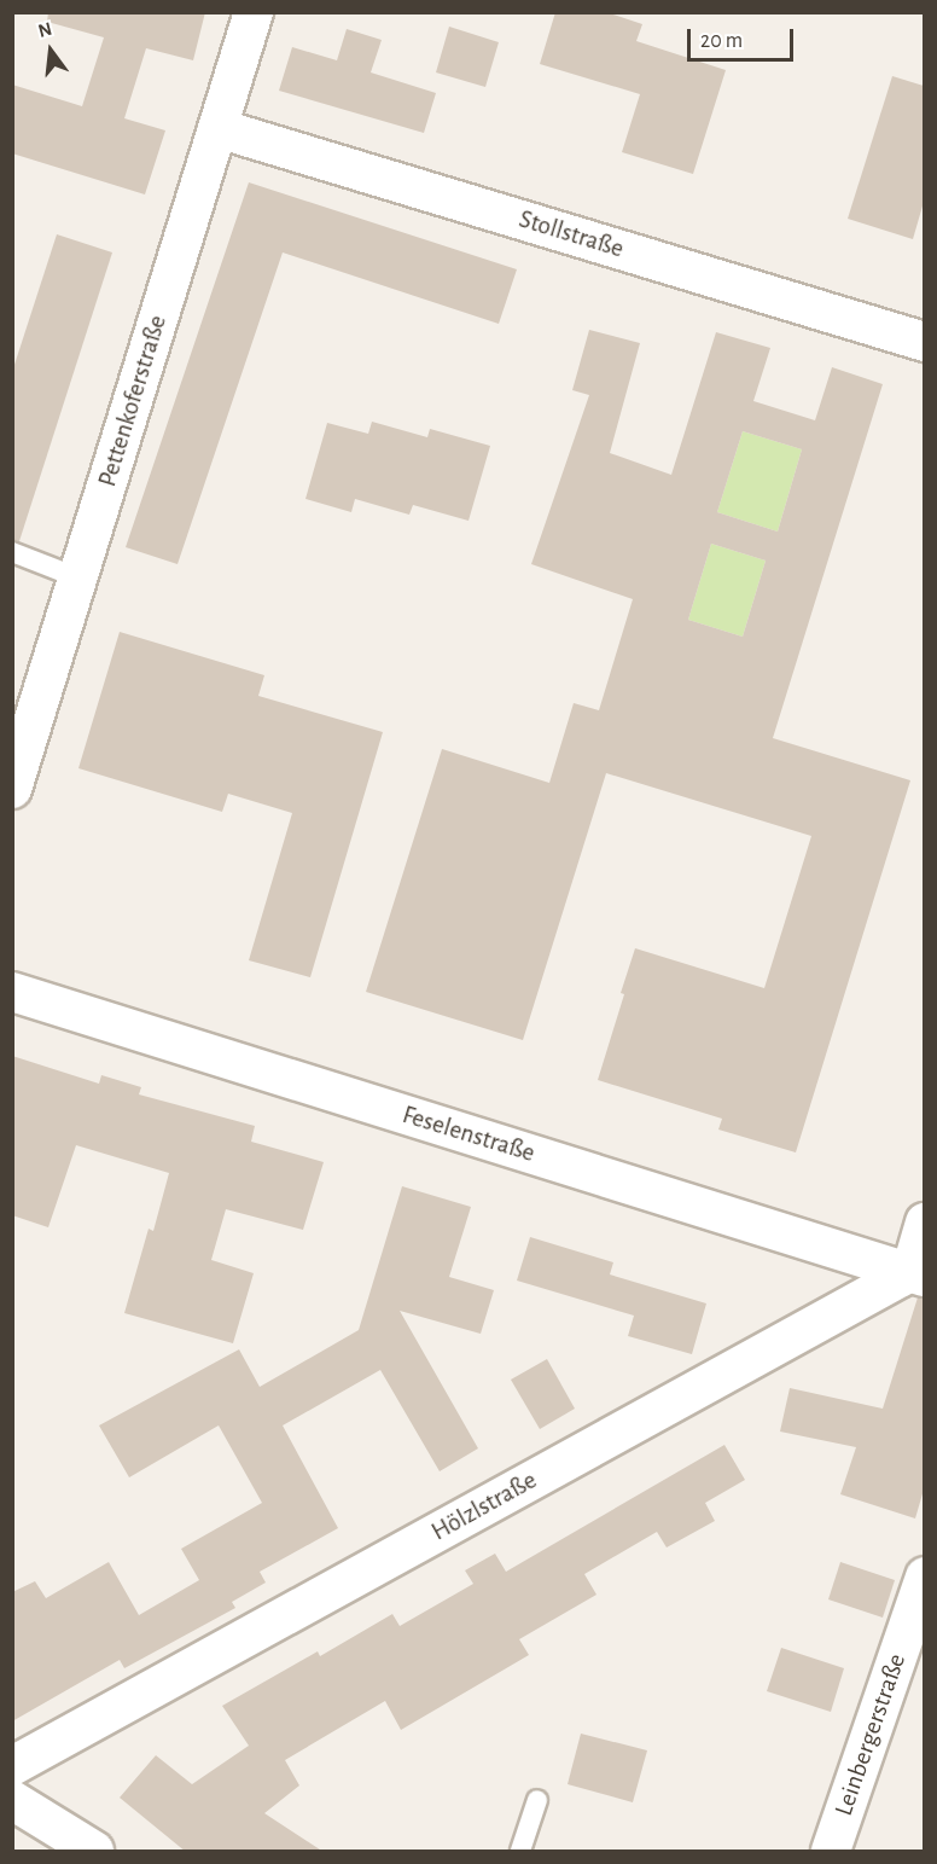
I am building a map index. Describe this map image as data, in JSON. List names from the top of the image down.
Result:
{
  "streets": {
    "street": [
      "Stollstraße",
      "Pettenkoferstraße",
      "Feselenstraße",
      "Hölzlstraße",
      "Leinbergerstraße"
    ]
  },
  "crossings": [
    ["Stollstraße", "Pettenkoferstraße"],
    ["Feselenstraße", "Hölzlstraße"]
  ],
  "scale_bar": "20 m",
  "north": "top"
}
